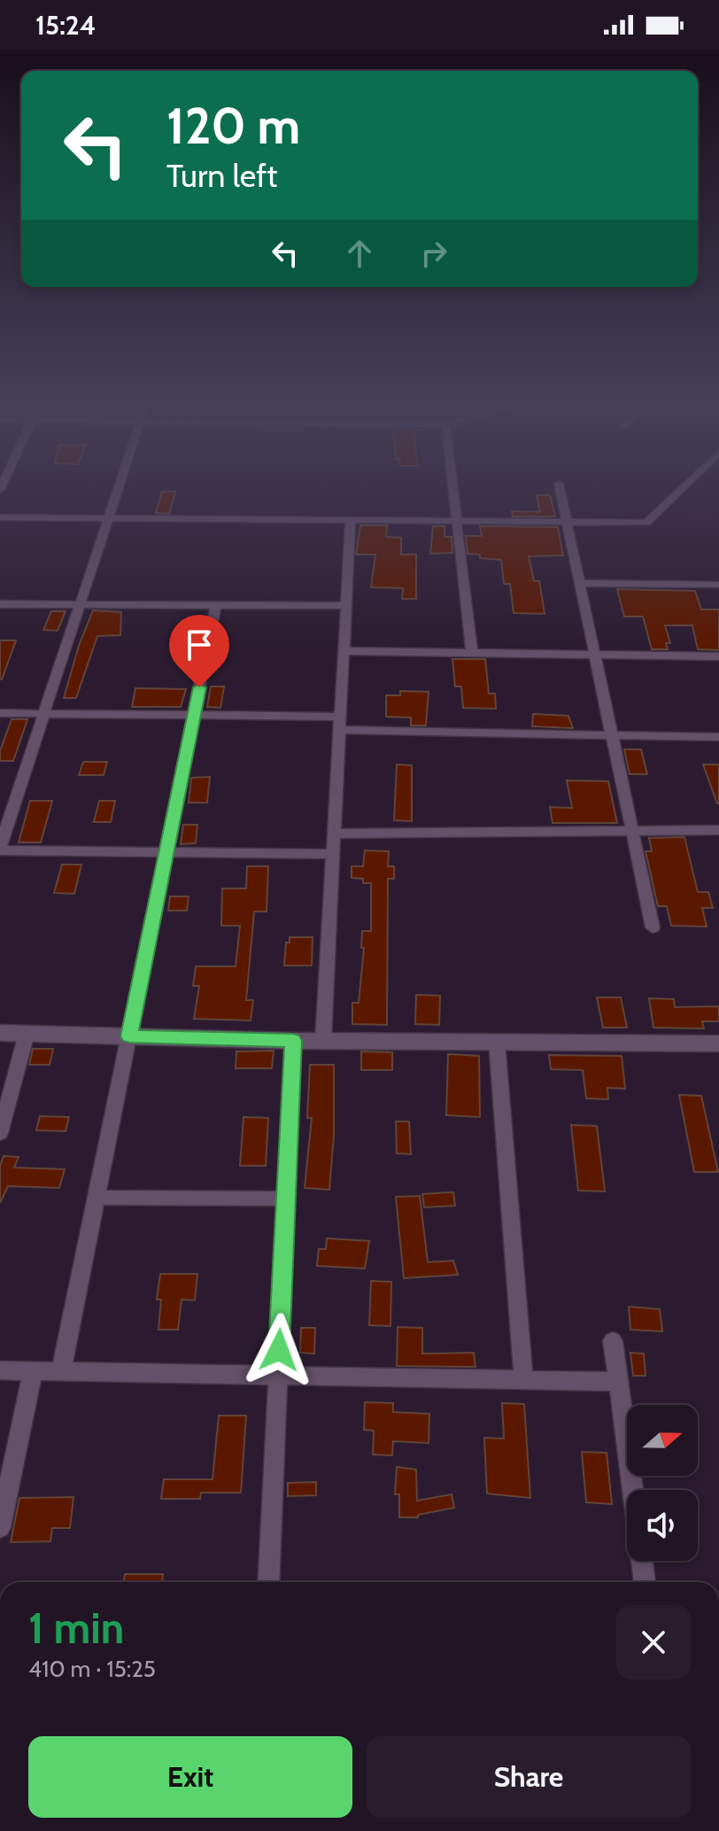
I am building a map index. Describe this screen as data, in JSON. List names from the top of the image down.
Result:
{
  "north": "right",
  "page": {
    "status": "15:24",
    "turn": ["120 m", "Turn left"],
    "heading": ["1 min", "410 m · 15:25"],
    "buttons": ["Exit", "Share"]
  }
}
